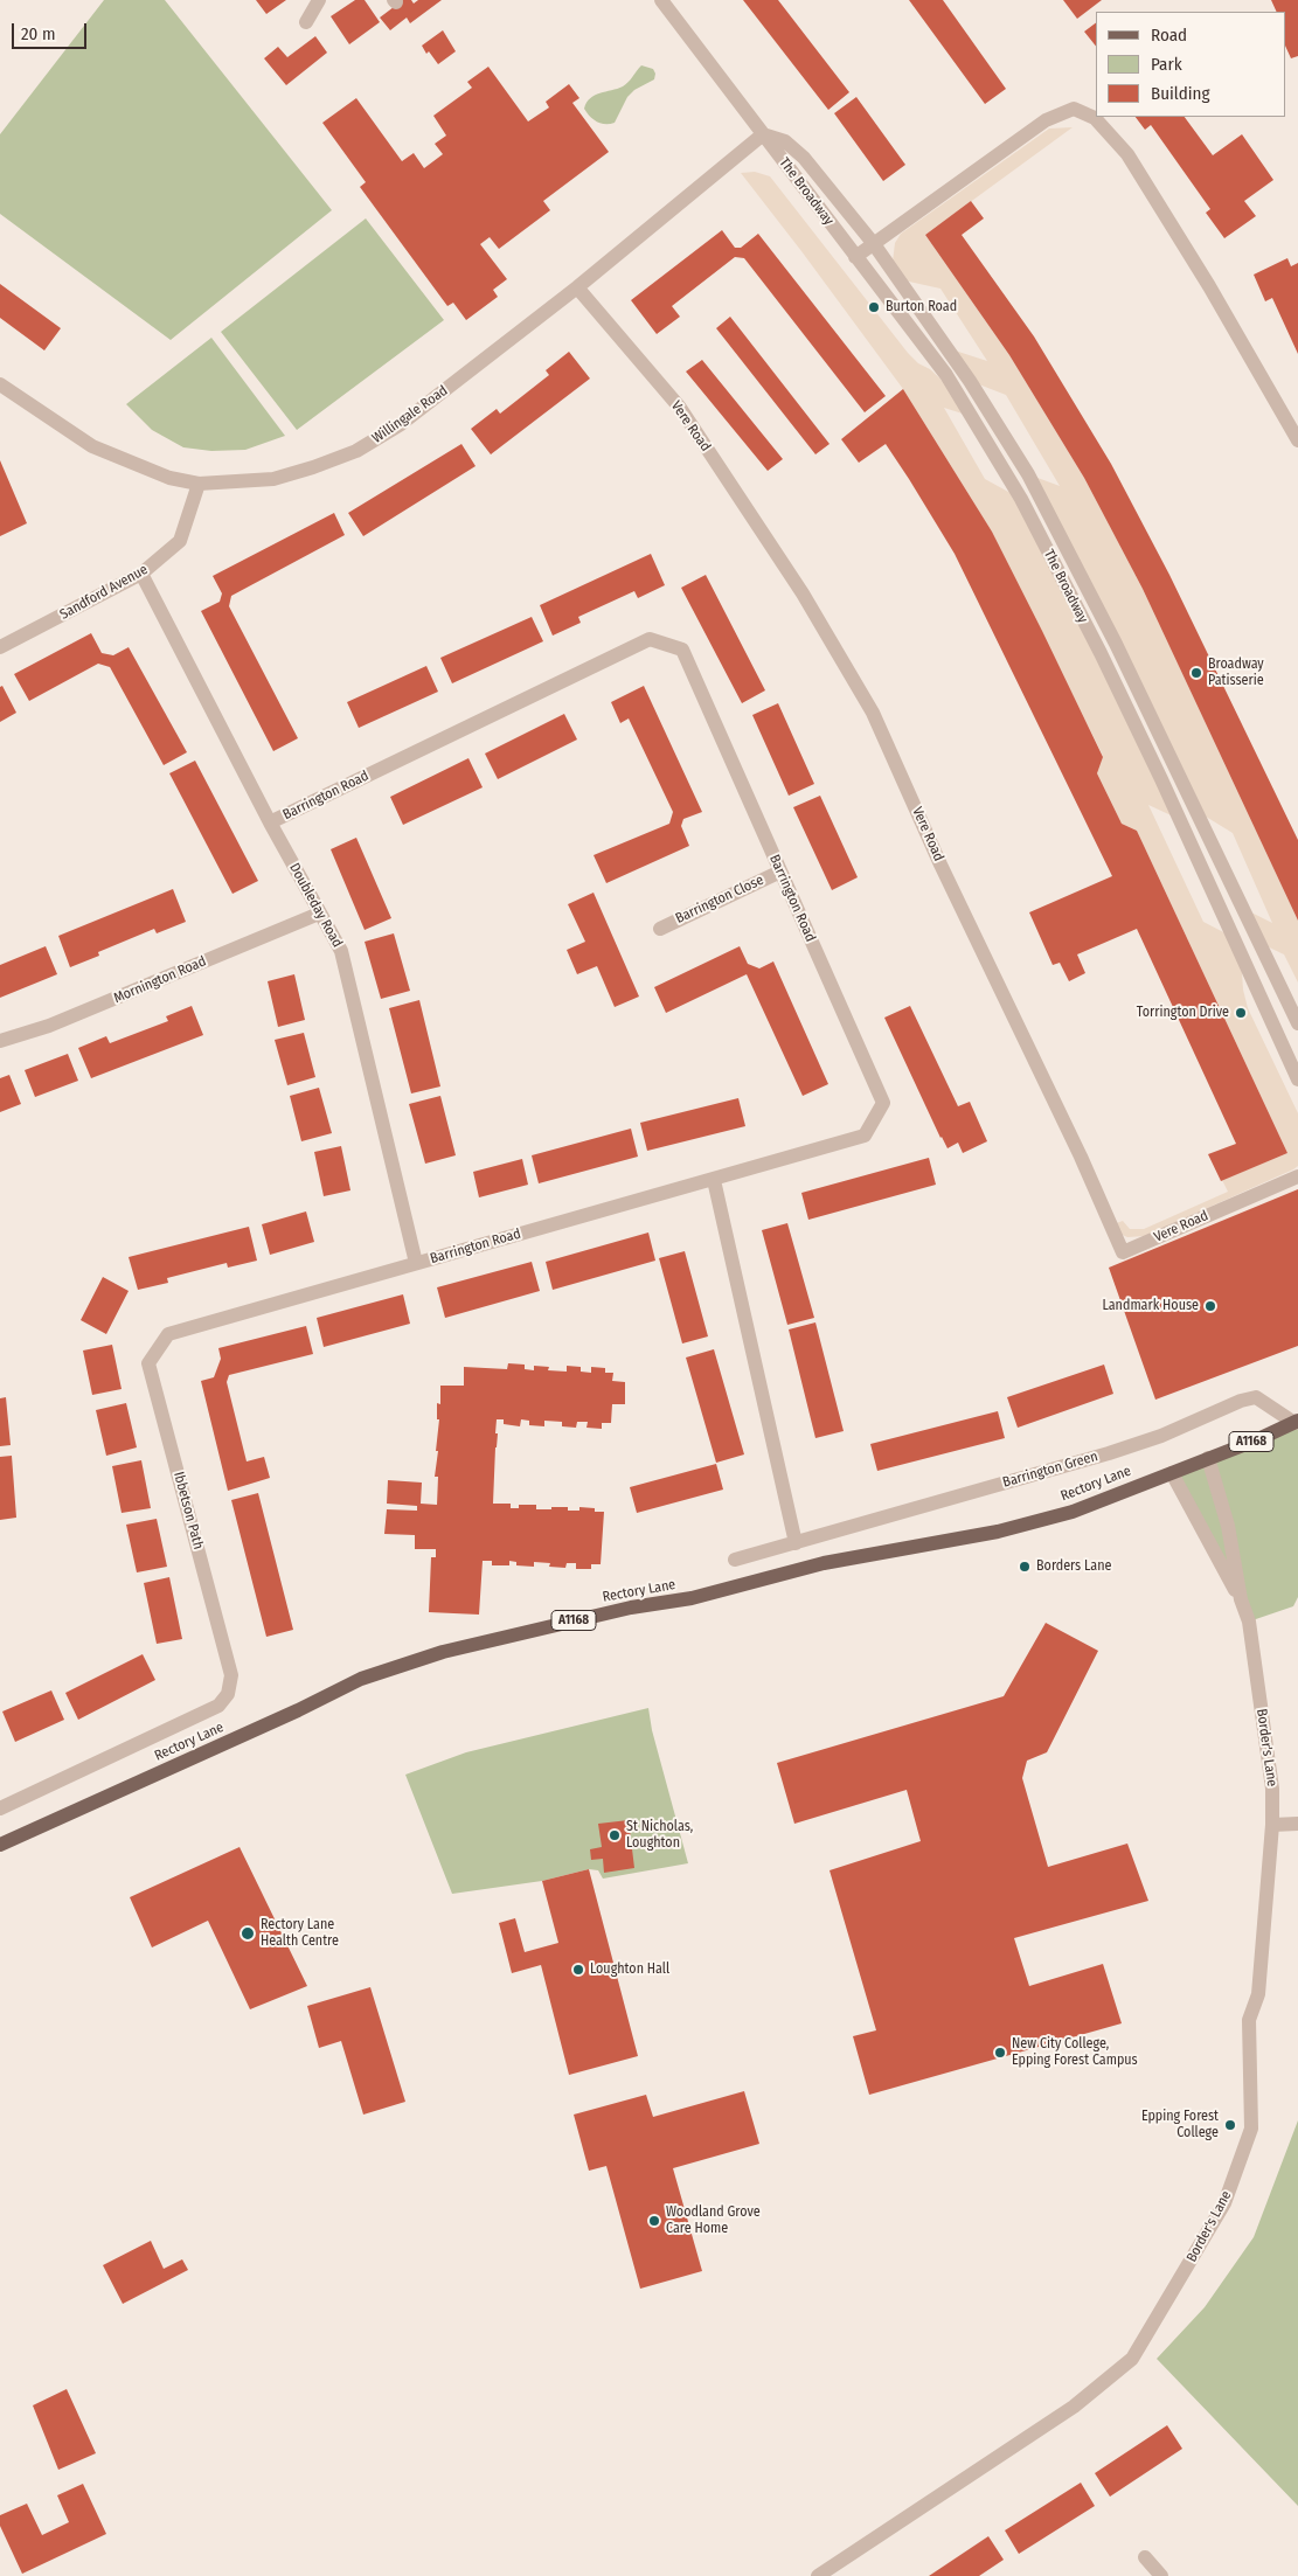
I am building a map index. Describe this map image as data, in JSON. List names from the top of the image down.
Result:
{
  "streets": {
    "main road": ["A1168", "Rectory Lane"],
    "street": [
      "The Broadway",
      "Willingale Road",
      "Vere Road",
      "Sandford Avenue",
      "Barrington Road",
      "Barrington Close",
      "Doubleday Road",
      "Mornington Road",
      "Barrington Green",
      "Ibbetson Path",
      "Border's Lane"
    ]
  },
  "crossings": [
    ["The Broadway", "Willingale Road"],
    ["Willingale Road", "Vere Road"],
    ["Willingale Road", "Sandford Avenue"],
    ["Sandford Avenue", "Doubleday Road"],
    ["Barrington Road", "Barrington Close"],
    ["Barrington Road", "Doubleday Road"],
    ["Barrington Road", "Ibbetson Path"],
    ["Doubleday Road", "Mornington Road"],
    ["Doubleday Road", "Ibbetson Path"],
    ["A1168", "Barrington Green"],
    ["A1168", "Rectory Lane"],
    ["A1168", "Border's Lane"],
    ["Rectory Lane", "Border's Lane"]
  ],
  "places": [
    "Burton Road",
    "Broadway Patisserie",
    "Torrington Drive",
    "Landmark House",
    "Borders Lane",
    "St Nicholas, Loughton",
    "Rectory Lane Health Centre",
    "Loughton Hall",
    "New City College, Epping Forest Campus",
    "Epping Forest College",
    "Woodland Grove Care Home"
  ],
  "legend": ["Road", "Park", "Building"],
  "scale_bar": "20 m"
}
